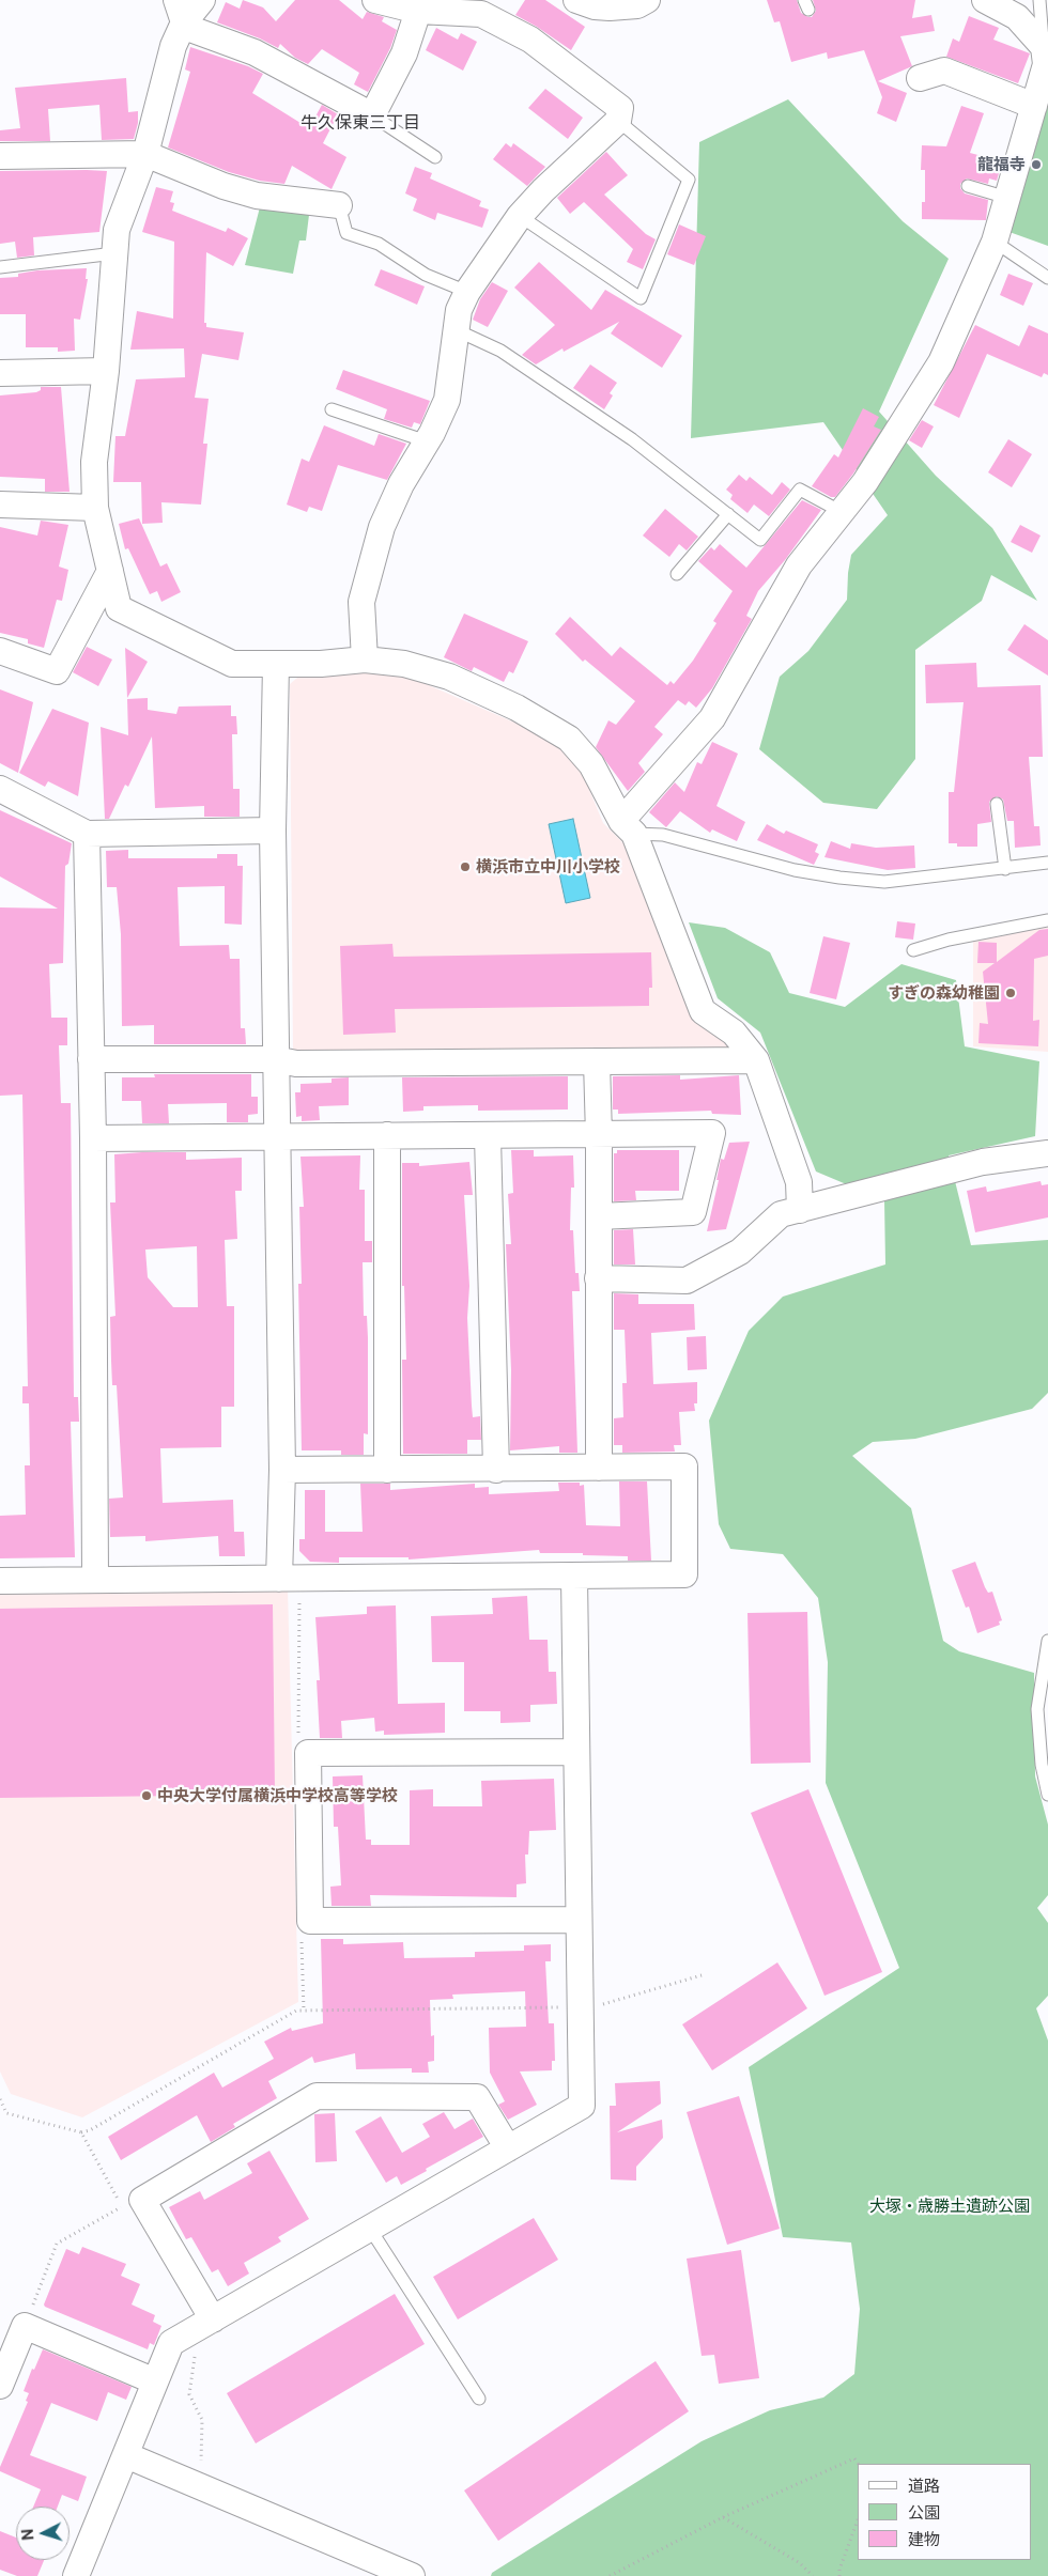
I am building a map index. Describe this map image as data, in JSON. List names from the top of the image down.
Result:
{
  "districts": ["牛久保東三丁目"],
  "parks": ["大塚・歳勝土遺跡公園"],
  "places": [
    "龍福寺",
    "横浜市立中川小学校",
    "すぎの森幼稚園",
    "中央大学付属横浜中学校高等学校"
  ],
  "legend": ["道路", "公園", "建物"],
  "north": "left"
}
